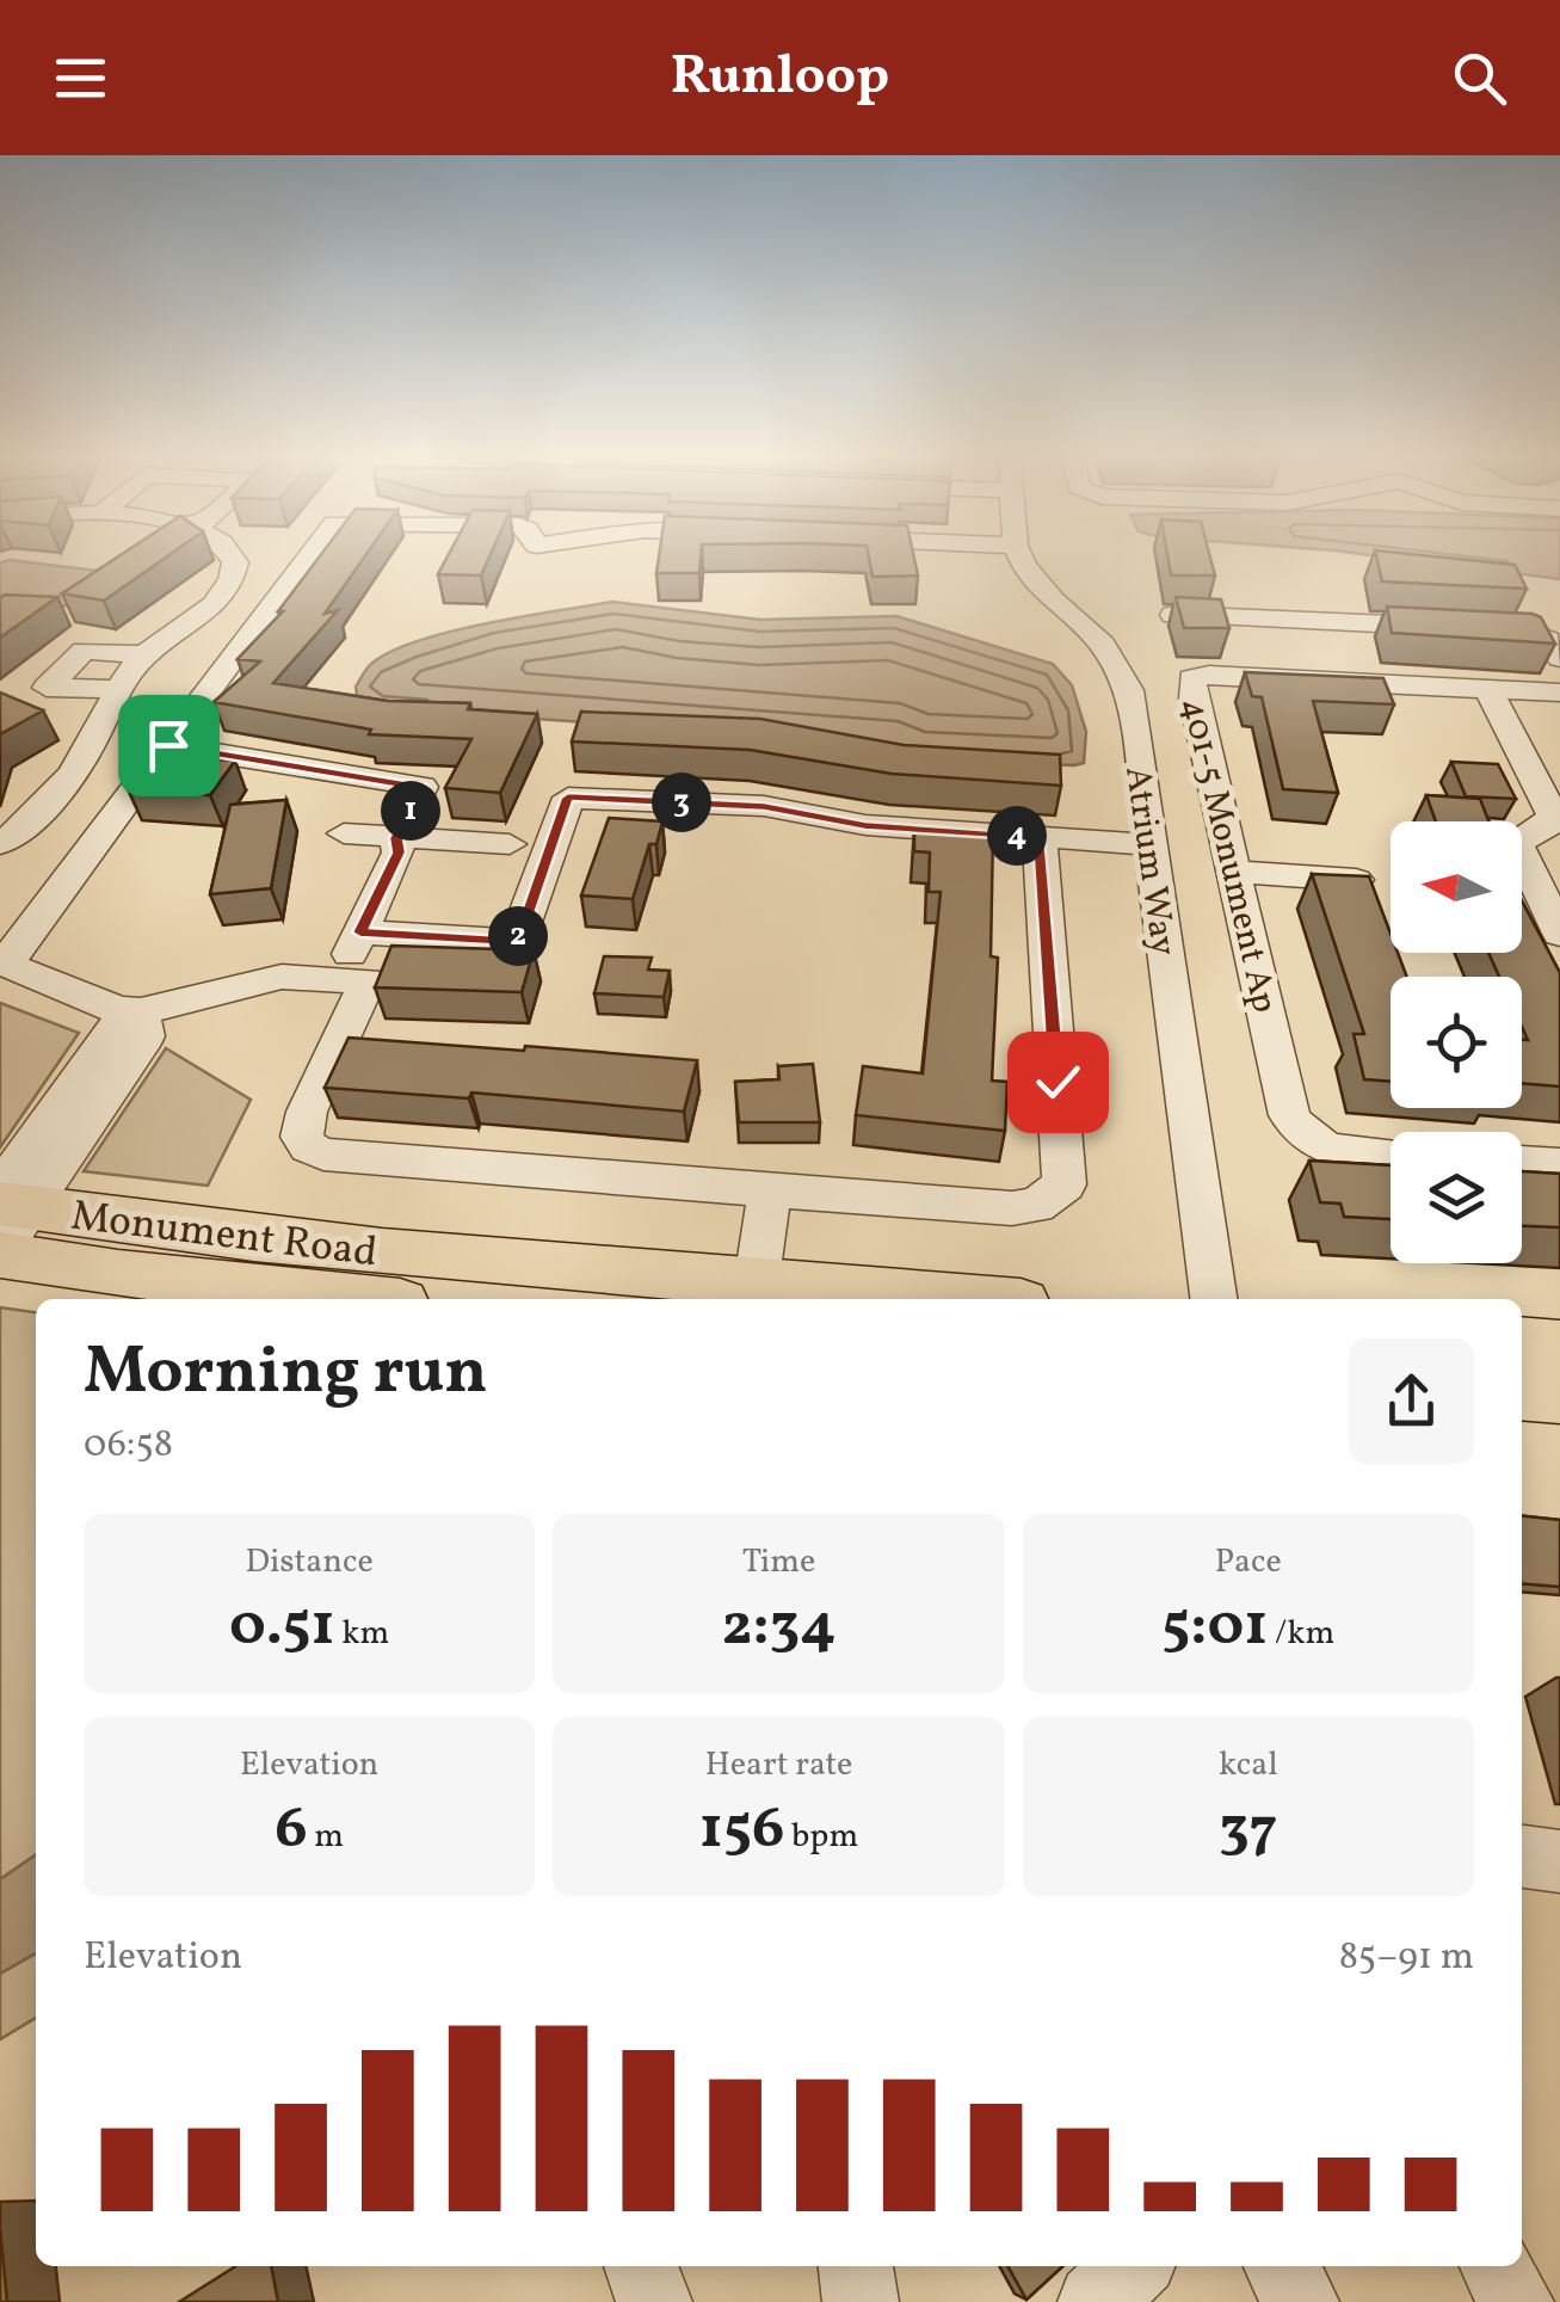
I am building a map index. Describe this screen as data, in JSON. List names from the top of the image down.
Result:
{
  "streets": {
    "main road": ["Monument Road"],
    "street": ["401-5 Monument Ap", "Atrium Way"]
  },
  "crossings": [
    ["401-5 Monument Ap", "Atrium Way"]
  ],
  "north": "left",
  "page": {
    "header": "Runloop",
    "pins": [
      "3",
      "1",
      "4",
      "2"
    ],
    "heading": ["Morning run", "06:58"],
    "stats": [
      ["Distance", "0.51 km"],
      ["Time", "2:34"],
      ["Pace", "5:01 /km"],
      ["Elevation", "6 m"],
      ["Heart rate", "156 bpm"],
      ["kcal", "37"]
    ],
    "chart": ["Elevation", "85–91 m"]
  }
}
